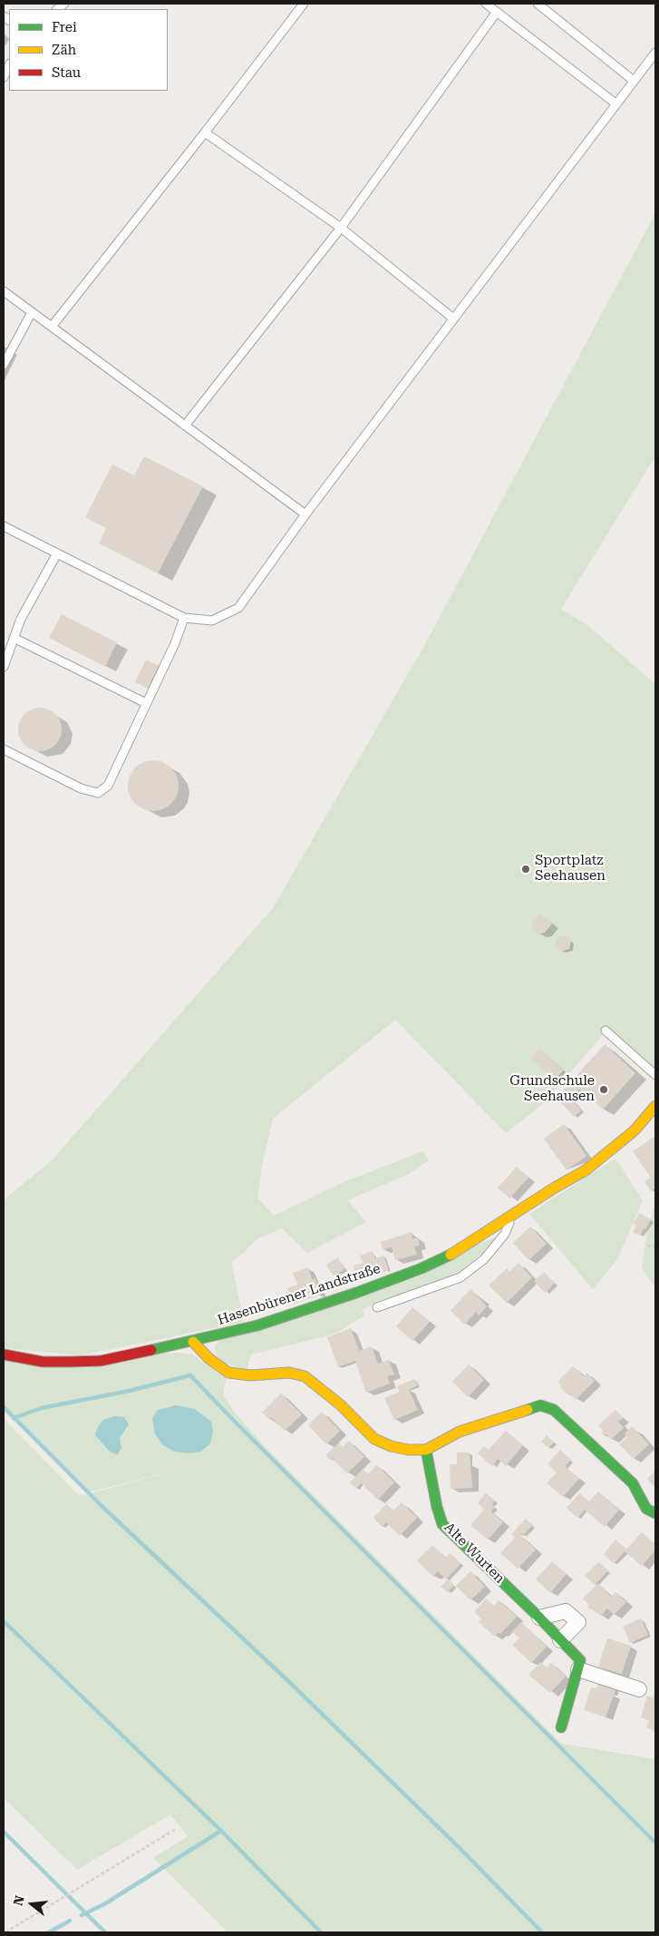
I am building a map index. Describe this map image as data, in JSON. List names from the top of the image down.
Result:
{
  "streets": {
    "street": ["Hasenbürener Landstraße", "Alte Wurten"]
  },
  "places": ["Sportplatz Seehausen", "Grundschule Seehausen"],
  "legend": ["Frei", "Zäh", "Stau"],
  "north": "left"
}
